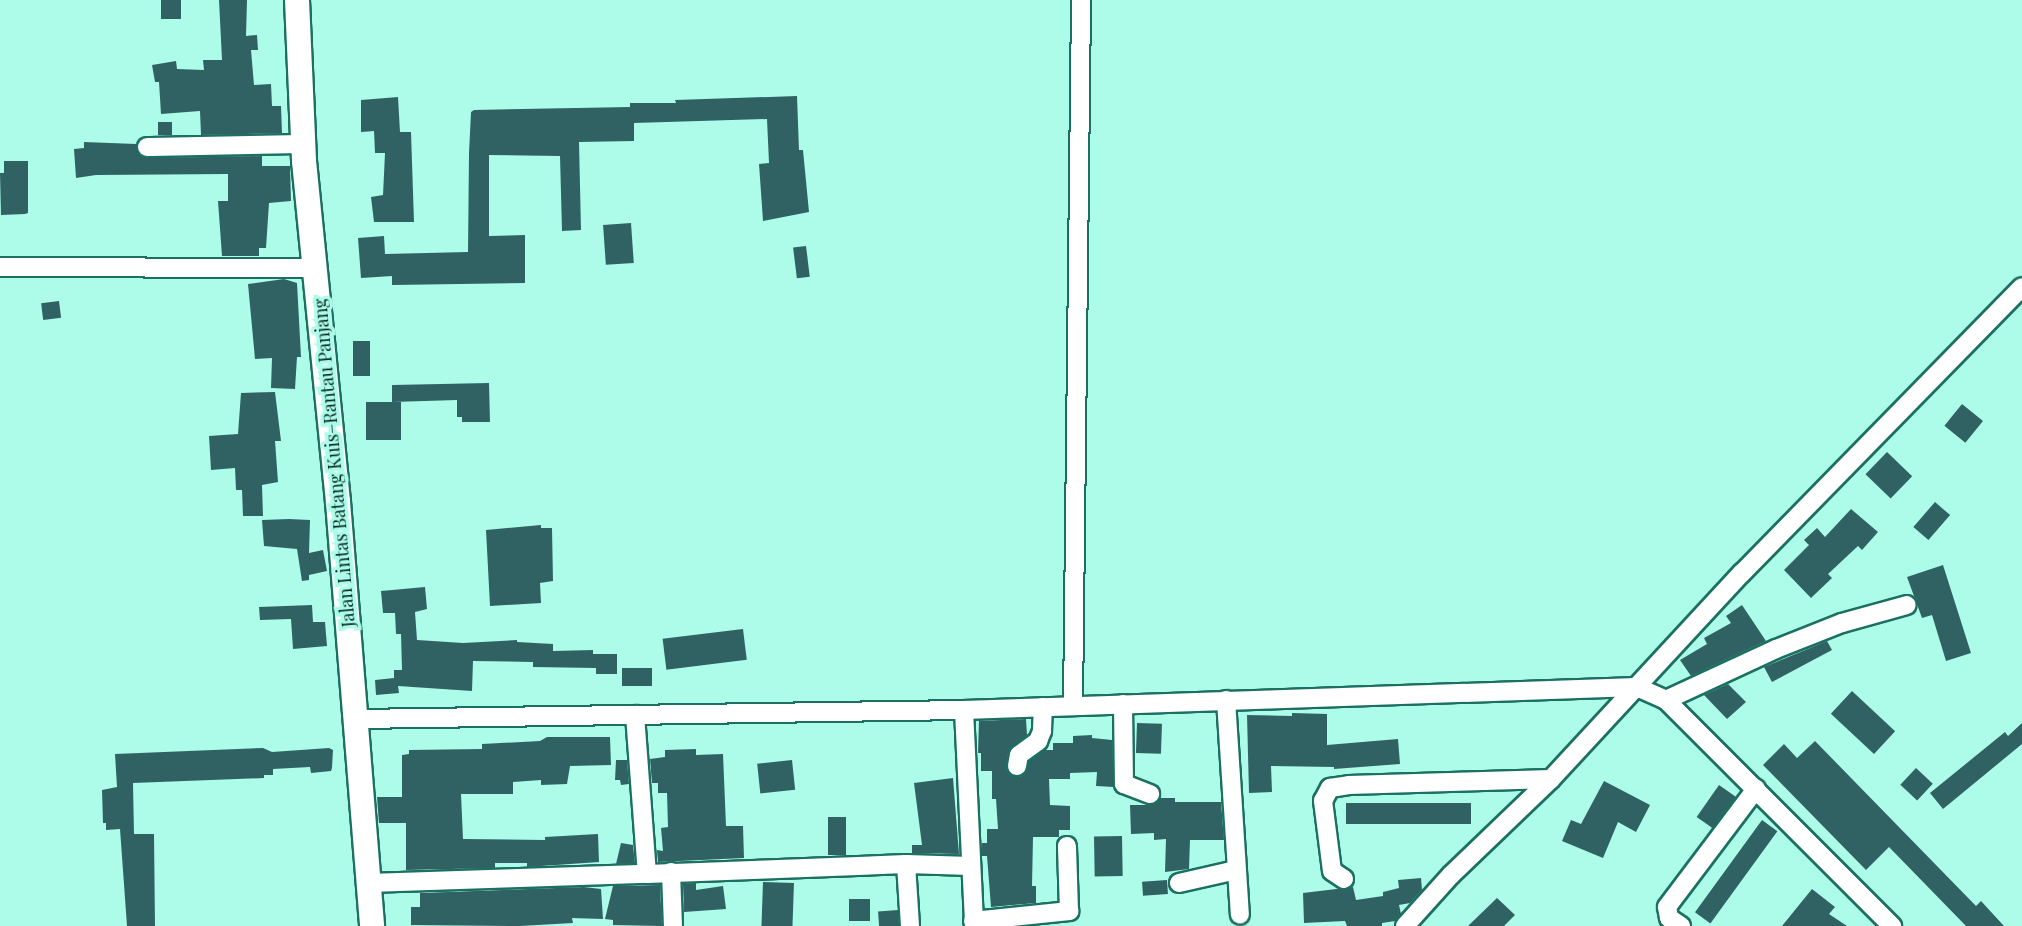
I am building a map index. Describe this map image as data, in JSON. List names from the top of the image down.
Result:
{
  "streets": {
    "main road": ["Jalan Lintas Batang Kuis–Rantau Panjang"]
  }
}
